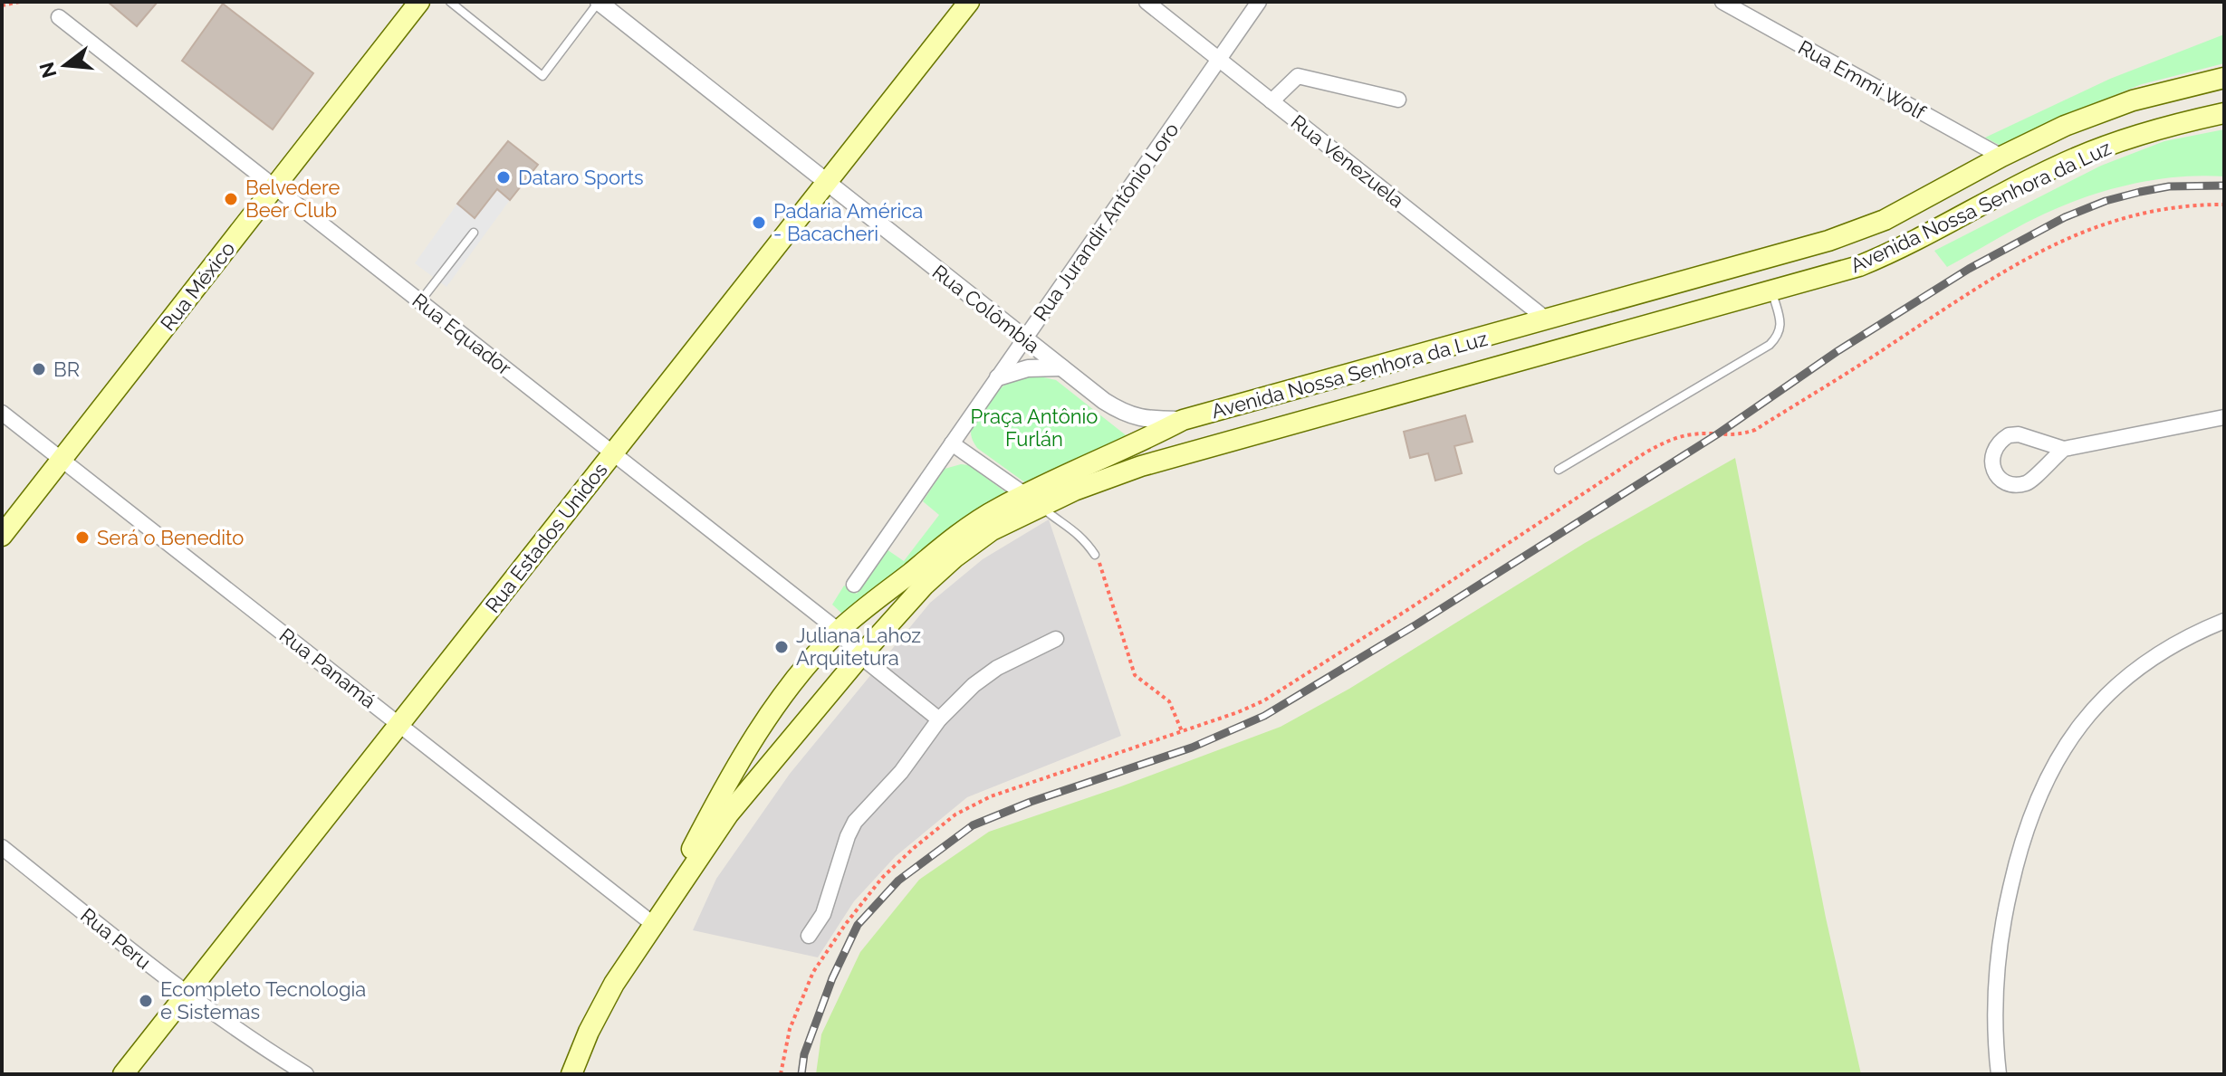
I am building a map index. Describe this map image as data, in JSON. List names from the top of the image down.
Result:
{
  "streets": {
    "main road": ["Avenida Nossa Senhora da Luz", "Rua México", "Rua Estados Unidos"],
    "street": [
      "Rua Emmi Wolf",
      "Rua Venezuela",
      "Rua Jurandir Antônio Loro",
      "Rua Colômbia",
      "Rua Equador",
      "Rua Panamá",
      "Rua Peru"
    ]
  },
  "crossings": [
    ["Rua Emmi Wolf", "Avenida Nossa Senhora da Luz"],
    ["Rua Venezuela", "Avenida Nossa Senhora da Luz"],
    ["Rua Venezuela", "Rua Jurandir Antônio Loro"],
    ["Avenida Nossa Senhora da Luz", "Rua Colômbia"],
    ["Avenida Nossa Senhora da Luz", "Rua Equador"],
    ["Avenida Nossa Senhora da Luz", "Rua Panamá"],
    ["Rua Jurandir Antônio Loro", "Rua Colômbia"],
    ["Rua México", "Rua Equador"],
    ["Rua México", "Rua Panamá"],
    ["Rua Colômbia", "Rua Estados Unidos"],
    ["Rua Equador", "Rua Estados Unidos"],
    ["Rua Estados Unidos", "Rua Panamá"],
    ["Rua Estados Unidos", "Rua Peru"]
  ],
  "parks": ["Praça Antônio Furlán"],
  "places": [
    "Dataro Sports",
    "Belvedere Beer Club",
    "Padaria América - Bacacheri",
    "BR",
    "Será o Benedito",
    "Juliana Lahoz Arquitetura",
    "Ecompleto Tecnologia e Sistemas"
  ],
  "north": "left"
}
